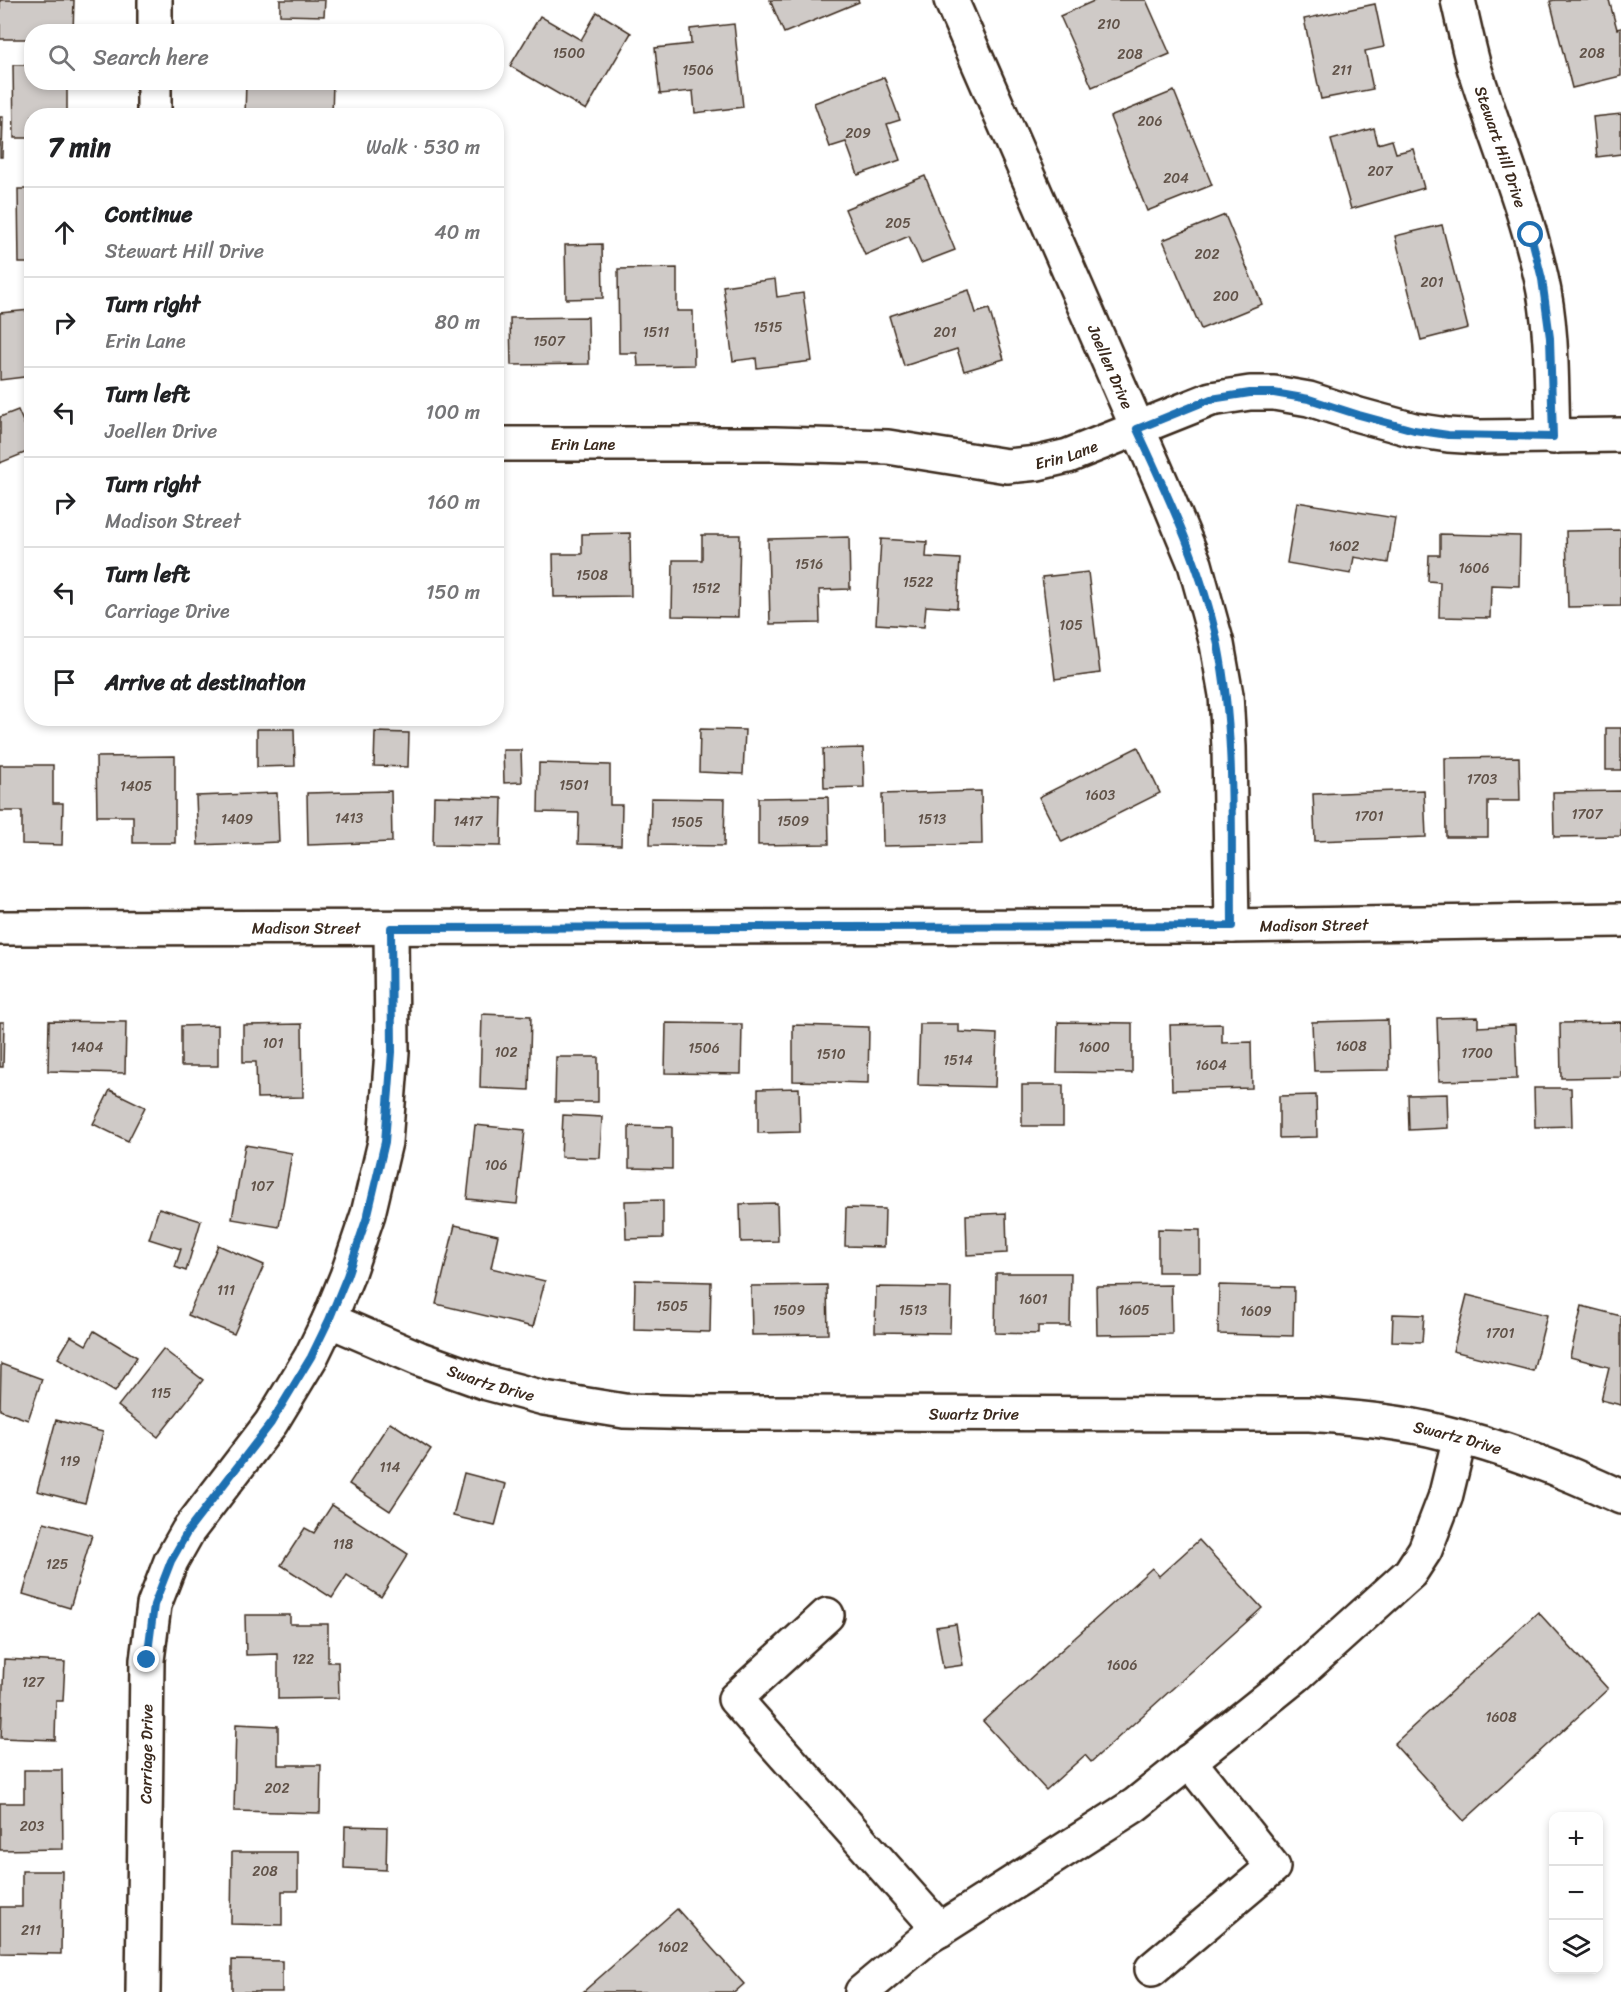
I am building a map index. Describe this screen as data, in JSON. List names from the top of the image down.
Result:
{
  "streets": {
    "street": [
      "Stewart Hill Drive",
      "Joellen Drive",
      "Erin Lane",
      "Madison Street",
      "Swartz Drive",
      "Carriage Drive"
    ]
  },
  "crossings": [
    ["Stewart Hill Drive", "Erin Lane"],
    ["Joellen Drive", "Erin Lane"],
    ["Joellen Drive", "Madison Street"],
    ["Madison Street", "Carriage Drive"],
    ["Swartz Drive", "Carriage Drive"]
  ],
  "house_numbers": [
    "210",
    "1500",
    "208",
    "208",
    "1506",
    "211",
    "206",
    "209",
    "207",
    "204",
    "205",
    "202",
    "201",
    "200",
    "1515",
    "1511",
    "201",
    "1507",
    "1602",
    "1516",
    "1606",
    "1508",
    "1522",
    "1512",
    "105",
    "1703",
    "1501",
    "1405",
    "1603",
    "1707",
    "1701",
    "1413",
    "1409",
    "1513",
    "1417",
    "1509",
    "1505",
    "101",
    "1608",
    "1404",
    "1600",
    "1506",
    "102",
    "1700",
    "1510",
    "1514",
    "1604",
    "106",
    "107",
    "111",
    "1601",
    "1505",
    "1509",
    "1513",
    "1605",
    "1609",
    "1701",
    "115",
    "119",
    "114",
    "118",
    "125",
    "122",
    "1606",
    "127",
    "1608",
    "202",
    "203",
    "208",
    "211",
    "1602"
  ],
  "page": {
    "search": "Search here",
    "heading": ["7 min", "Walk · 530 m"],
    "list": [
      ["Continue", "Stewart Hill Drive", "40 m"],
      ["Turn right", "Erin Lane", "80 m"],
      ["Turn left", "Joellen Drive", "100 m"],
      ["Turn right", "Madison Street", "160 m"],
      ["Turn left", "Carriage Drive", "150 m"],
      "Arrive at destination"
    ],
    "map_buttons": ["+", "−"]
  }
}
